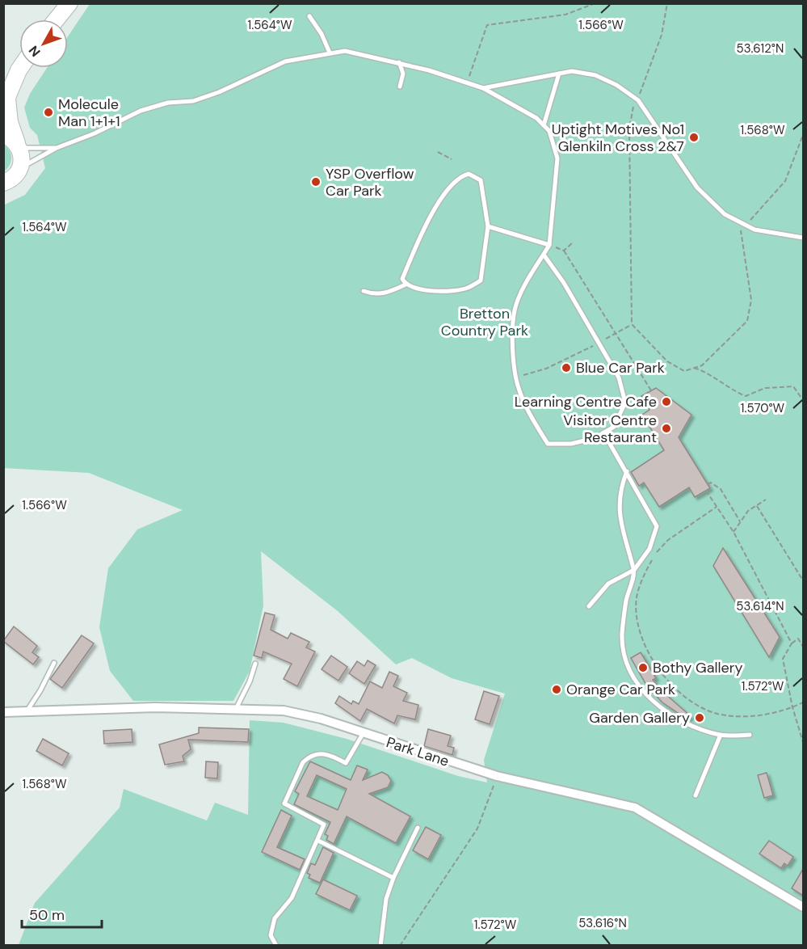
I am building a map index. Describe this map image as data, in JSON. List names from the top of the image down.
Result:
{
  "streets": {
    "street": ["Park Lane"]
  },
  "parks": ["Bretton Country Park"],
  "places": [
    "Molecule Man 1+1+1",
    "Uptight Motives No1 Glenkiln Cross 2&7",
    "YSP Overflow Car Park",
    "Blue Car Park",
    "Learning Centre Cafe",
    "Visitor Centre Restaurant",
    "Bothy Gallery",
    "Orange Car Park",
    "Garden Gallery"
  ],
  "scale_bar": "50 m",
  "north": "bottom left",
  "coordinates": [
    "1.564°W",
    "1.566°W",
    "53.612°N",
    "1.568°W",
    "1.570°W",
    "53.614°N",
    "1.572°W",
    "53.616°N"
  ]
}
